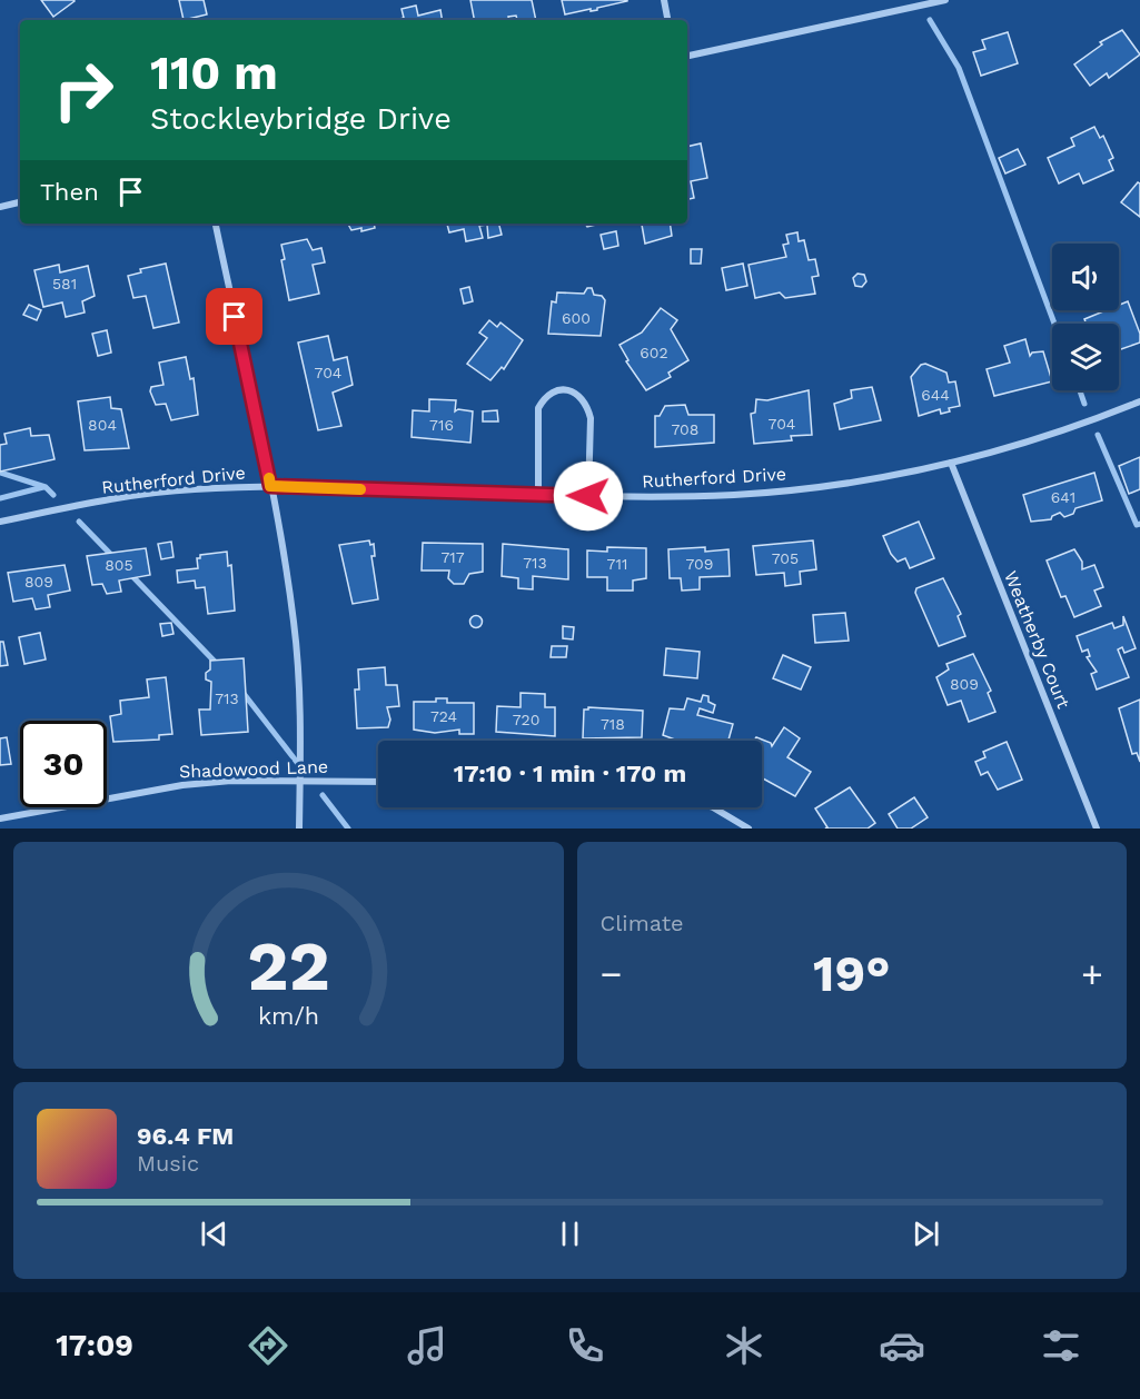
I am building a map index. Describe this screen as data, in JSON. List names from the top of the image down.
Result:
{
  "streets": {
    "street": ["Rutherford Drive", "Weatherby Court", "Shadowood Lane"]
  },
  "crossings": [
    ["Rutherford Drive", "Weatherby Court"]
  ],
  "house_numbers": [
    "581",
    "600",
    "602",
    "704",
    "644",
    "704",
    "804",
    "716",
    "708",
    "641",
    "717",
    "705",
    "713",
    "711",
    "709",
    "805",
    "809",
    "809",
    "713",
    "724",
    "720",
    "718"
  ],
  "page": {
    "turn": ["110 m", "Stockleybridge Drive"],
    "then": "Then",
    "limit": "30",
    "trip": "17:10 · 1 min · 170 m",
    "tile": "Climate",
    "heat": ["−", "19°", "+"],
    "song": ["96.4 FM", "Music"],
    "tabs": "17:09",
    "gauge": ["22", "km/h"]
  }
}
